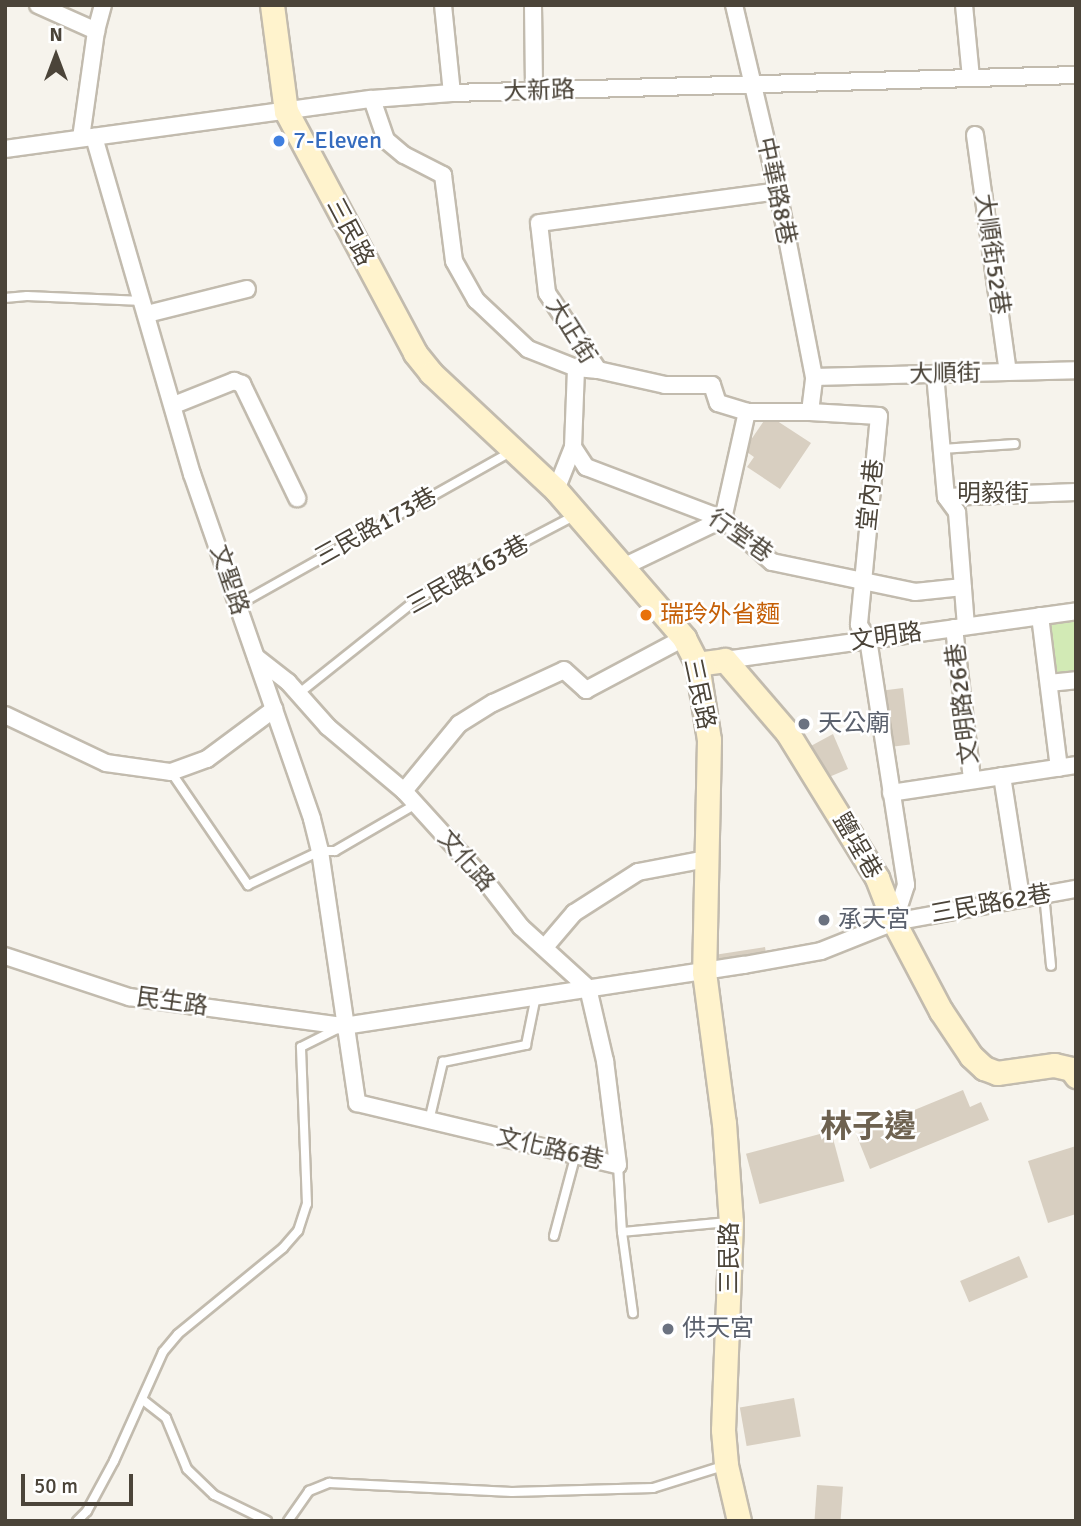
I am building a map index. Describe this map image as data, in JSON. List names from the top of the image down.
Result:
{
  "streets": {
    "main road": ["三民路", "文明路", "鹽埕巷"],
    "street": [
      "大新路",
      "中華路8巷",
      "大順街52巷",
      "大正街",
      "大順街",
      "明毅街",
      "堂內巷",
      "行堂巷",
      "文聖路",
      "文明路26巷",
      "文化路",
      "三民路62巷",
      "民生路",
      "文化路6巷"
    ],
    "lane": ["三民路173巷", "三民路163巷"]
  },
  "crossings": [
    ["大新路", "中華路8巷"],
    ["大新路", "三民路"],
    ["大新路", "文聖路"],
    ["中華路8巷", "大正街"],
    ["中華路8巷", "大順街"],
    ["中華路8巷", "堂內巷"],
    ["三民路", "大正街"],
    ["三民路", "三民路173巷"],
    ["三民路", "三民路163巷"],
    ["三民路", "文明路"],
    ["三民路", "三民路62巷"],
    ["大順街52巷", "大順街"],
    ["大正街", "行堂巷"],
    ["大順街", "明毅街"],
    ["明毅街", "文明路26巷"],
    ["堂內巷", "行堂巷"],
    ["堂內巷", "文明路"],
    ["堂內巷", "鹽埕巷"],
    ["堂內巷", "三民路62巷"],
    ["三民路173巷", "文聖路"],
    ["行堂巷", "文明路26巷"],
    ["三民路163巷", "文化路"],
    ["文聖路", "文化路"],
    ["文聖路", "民生路"],
    ["文聖路", "文化路6巷"],
    ["文明路", "文明路26巷"],
    ["文明路", "鹽埕巷"],
    ["鹽埕巷", "三民路62巷"],
    ["文化路", "民生路"],
    ["文化路", "文化路6巷"],
    ["民生路", "文化路6巷"]
  ],
  "districts": ["林子邊"],
  "places": [
    "7-Eleven",
    "瑞玲外省麵",
    "天公廟",
    "承天宮",
    "供天宮"
  ],
  "scale_bar": "50 m",
  "north": "top"
}
